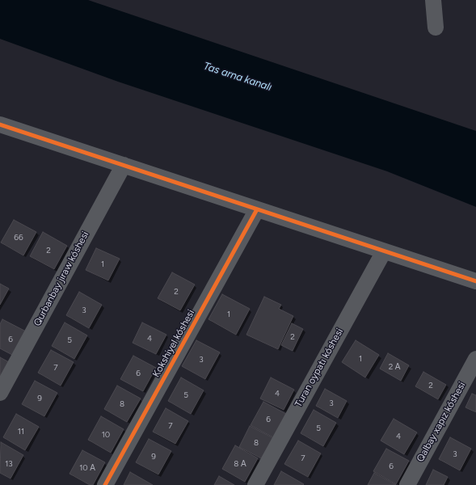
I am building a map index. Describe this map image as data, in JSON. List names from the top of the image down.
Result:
{
  "streets": {
    "street": [
      "Qurbanbay jıraw kóshesi",
      "Kokshiyel kóshesi",
      "Turan oypatı kóshesi",
      "Qalbay xapız kóshesi"
    ]
  },
  "water": ["Tas arna kanalı"],
  "house_numbers": [
    "66",
    "2",
    "1",
    "2",
    "3",
    "1",
    "2",
    "4",
    "6",
    "5",
    "1",
    "3",
    "2 А",
    "7",
    "6",
    "2",
    "4",
    "5",
    "9",
    "3",
    "8",
    "6",
    "7",
    "5",
    "11",
    "10",
    "4",
    "8",
    "3",
    "9",
    "7",
    "13",
    "8 А",
    "6",
    "10 А"
  ]
}
